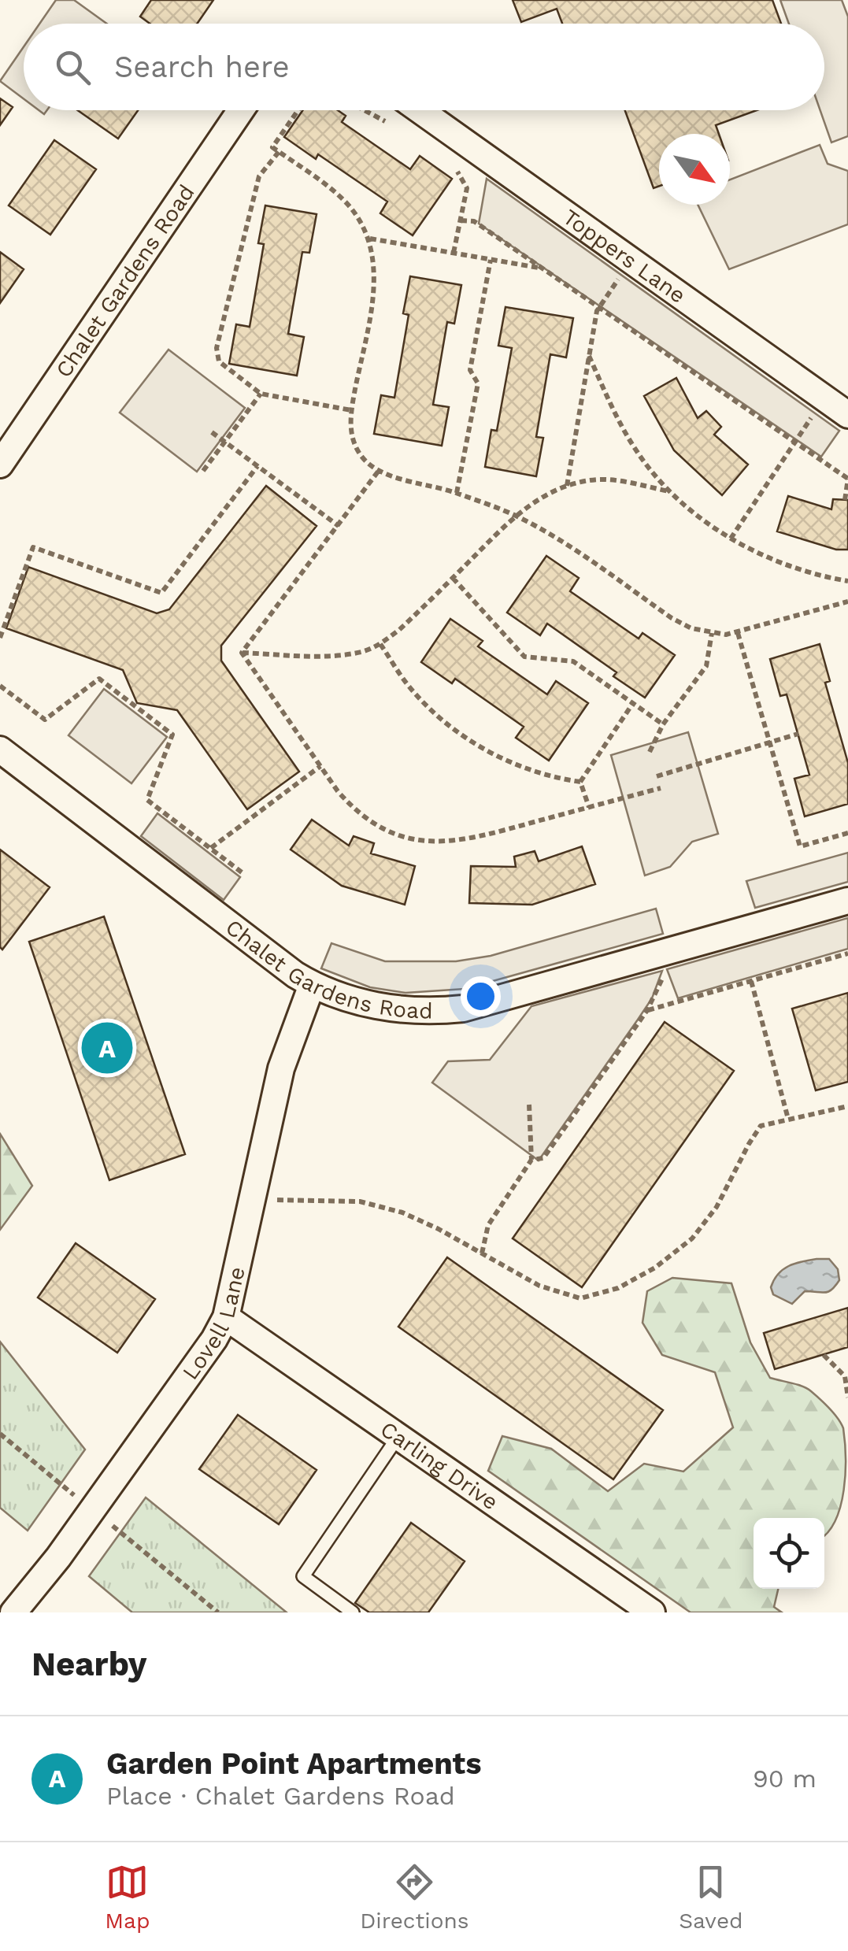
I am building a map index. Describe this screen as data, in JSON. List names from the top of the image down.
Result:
{
  "streets": {
    "street": [
      "Toppers Lane",
      "Chalet Gardens Road",
      "Lovell Lane",
      "Carling Drive"
    ]
  },
  "crossings": [
    ["Chalet Gardens Road", "Lovell Lane"],
    ["Lovell Lane", "Carling Drive"]
  ],
  "north": "bottom right",
  "page": {
    "search": "Search here",
    "pins": "A",
    "heading": "Nearby",
    "list": [
      {
        "mark": "A",
        "name": "Garden Point Apartments",
        "note": "Place · Chalet Gardens Road",
        "value": "90 m"
      }
    ],
    "nav": ["Map", "Directions", "Saved"]
  }
}
